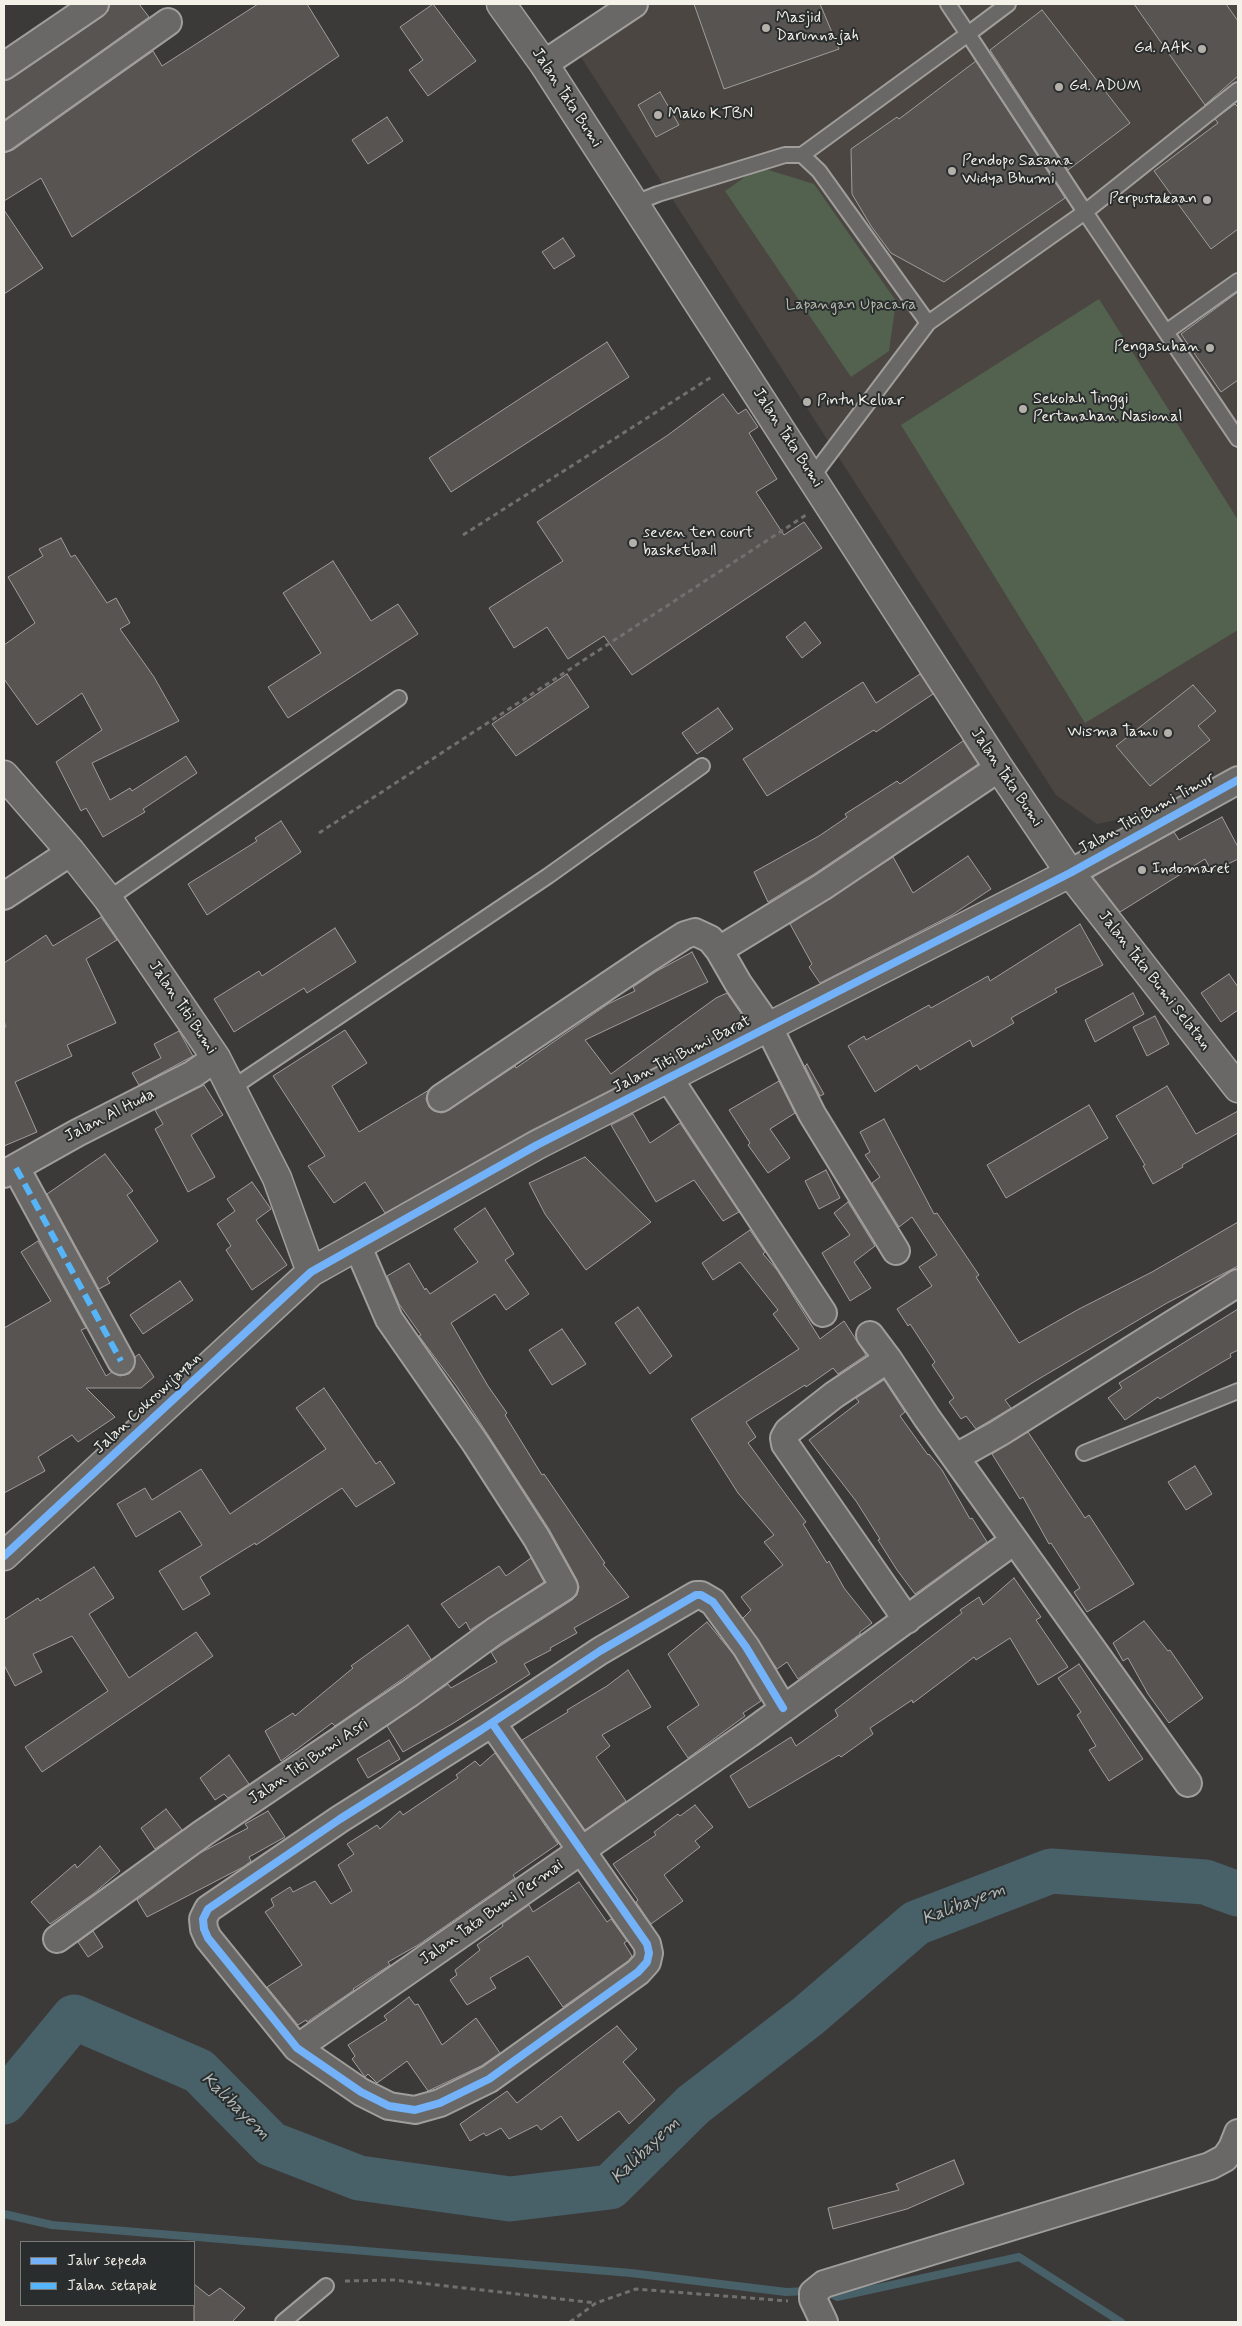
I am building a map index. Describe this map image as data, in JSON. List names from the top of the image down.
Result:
{
  "streets": {
    "street": [
      "Jalan Tata Bumi",
      "Jalan Titi Bumi Timur",
      "Jalan Tata Bumi Selatan",
      "Jalan Titi Bumi",
      "Jalan Titi Bumi Barat",
      "Jalan Al Huda",
      "Jalan Cokrowijayan",
      "Jalan Titi Bumi Asri",
      "Jalan Tata Bumi Permai"
    ]
  },
  "crossings": [
    ["Jalan Tata Bumi", "Jalan Titi Bumi Timur"],
    ["Jalan Tata Bumi", "Jalan Tata Bumi Selatan"],
    ["Jalan Tata Bumi", "Jalan Titi Bumi Barat"],
    ["Jalan Titi Bumi Timur", "Jalan Tata Bumi Selatan"],
    ["Jalan Titi Bumi Timur", "Jalan Titi Bumi Barat"],
    ["Jalan Tata Bumi Selatan", "Jalan Titi Bumi Barat"],
    ["Jalan Titi Bumi", "Jalan Titi Bumi Barat"],
    ["Jalan Titi Bumi", "Jalan Al Huda"],
    ["Jalan Titi Bumi", "Jalan Cokrowijayan"],
    ["Jalan Titi Bumi Barat", "Jalan Cokrowijayan"],
    ["Jalan Titi Bumi Barat", "Jalan Titi Bumi Asri"]
  ],
  "water": ["Kalibayem"],
  "parks": ["Lapangan Upacara"],
  "places": [
    "Masjid Darunnajah",
    "Gd. AAK",
    "Gd. ADUM",
    "Mako KTBN",
    "Pendopo Sasana Widya Bhumi",
    "Perpustakaan",
    "Pengasuhan",
    "Pintu Keluar",
    "Sekolah Tinggi Pertanahan Nasional",
    "seven ten court basketball",
    "Wisma Tamu",
    "Indomaret"
  ],
  "legend": ["Jalur sepeda", "Jalan setapak"]
}
